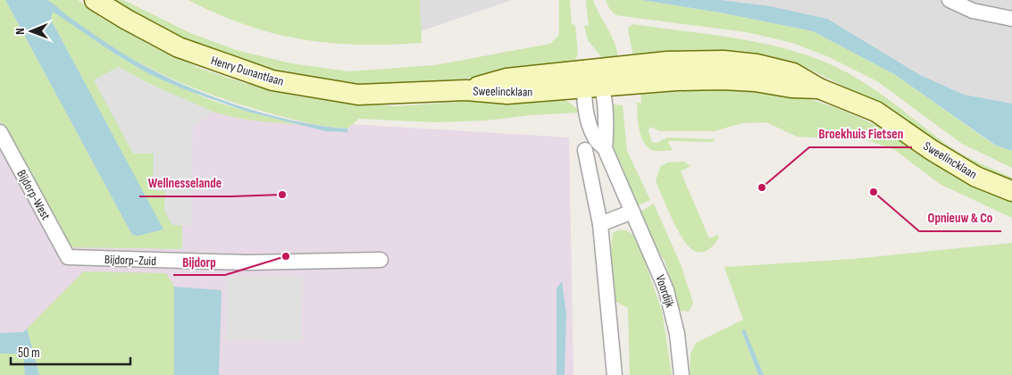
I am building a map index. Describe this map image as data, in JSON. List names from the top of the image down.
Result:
{
  "streets": {
    "main road": ["Henry Dunantlaan", "Sweelincklaan"],
    "street": ["Bijdorp-West", "Bijdorp-Zuid", "Voordijk"]
  },
  "crossings": [
    ["Henry Dunantlaan", "Sweelincklaan"],
    ["Sweelincklaan", "Voordijk"],
    ["Bijdorp-West", "Bijdorp-Zuid"]
  ],
  "places": [
    "Broekhuis Fietsen",
    "Opnieuw & Co",
    "Wellnesselande",
    "Bijdorp"
  ],
  "scale_bar": "50 m",
  "north": "left"
}
